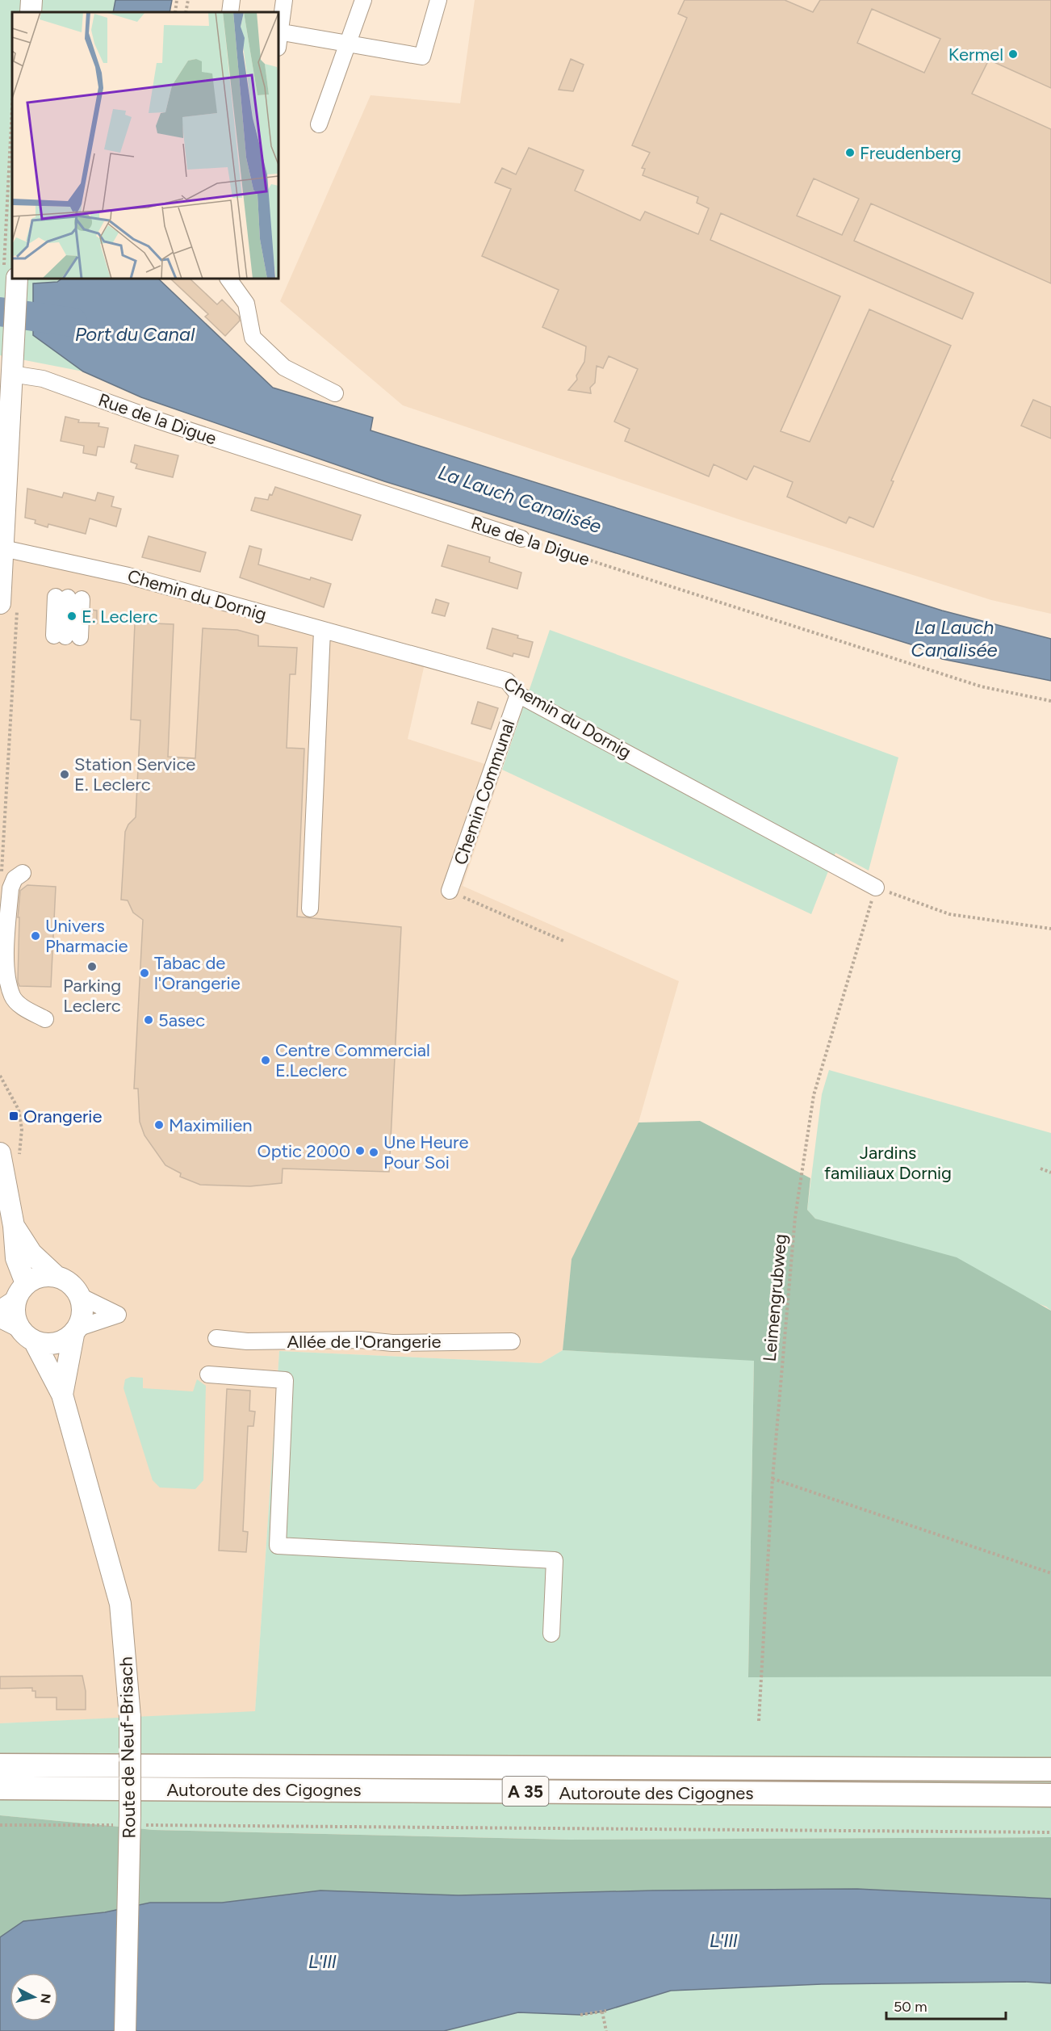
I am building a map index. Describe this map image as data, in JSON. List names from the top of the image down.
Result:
{
  "streets": {
    "highway": ["Autoroute des Cigognes", "A 35"],
    "main road": ["Route de Neuf-Brisach"],
    "street": [
      "Rue de la Digue",
      "Chemin du Dornig",
      "Chemin Communal",
      "Allée de l'Orangerie"
    ],
    "path": ["Leimengrubweg"]
  },
  "crossings": [
    ["Chemin du Dornig", "Chemin Communal"],
    ["Chemin du Dornig", "Leimengrubweg"]
  ],
  "water": ["Port du Canal", "La Lauch Canalisée", "L'Ill"],
  "parks": ["Jardins familiaux Dornig"],
  "places": {
    "other": [
      "Kermel",
      "Freudenberg",
      "E. Leclerc",
      "Station Service E. Leclerc",
      "Univers Pharmacie",
      "Parking Leclerc",
      "Tabac de l'Orangerie",
      "5asec",
      "Centre Commercial E.Leclerc",
      "Maximilien",
      "Optic 2000",
      "Une Heure Pour Soi"
    ],
    "transit": ["Orangerie"]
  },
  "scale_bar": "50 m",
  "north": "right"
}
